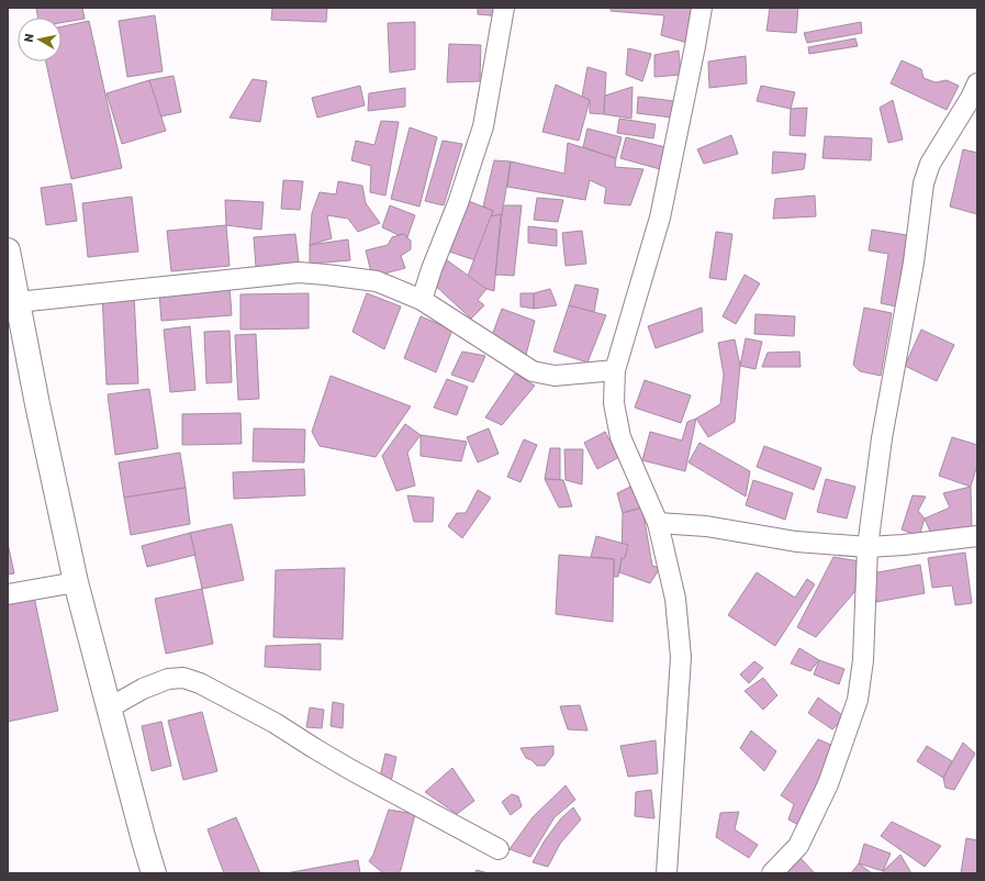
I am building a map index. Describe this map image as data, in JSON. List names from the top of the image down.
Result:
{
  "north": "left"
}
